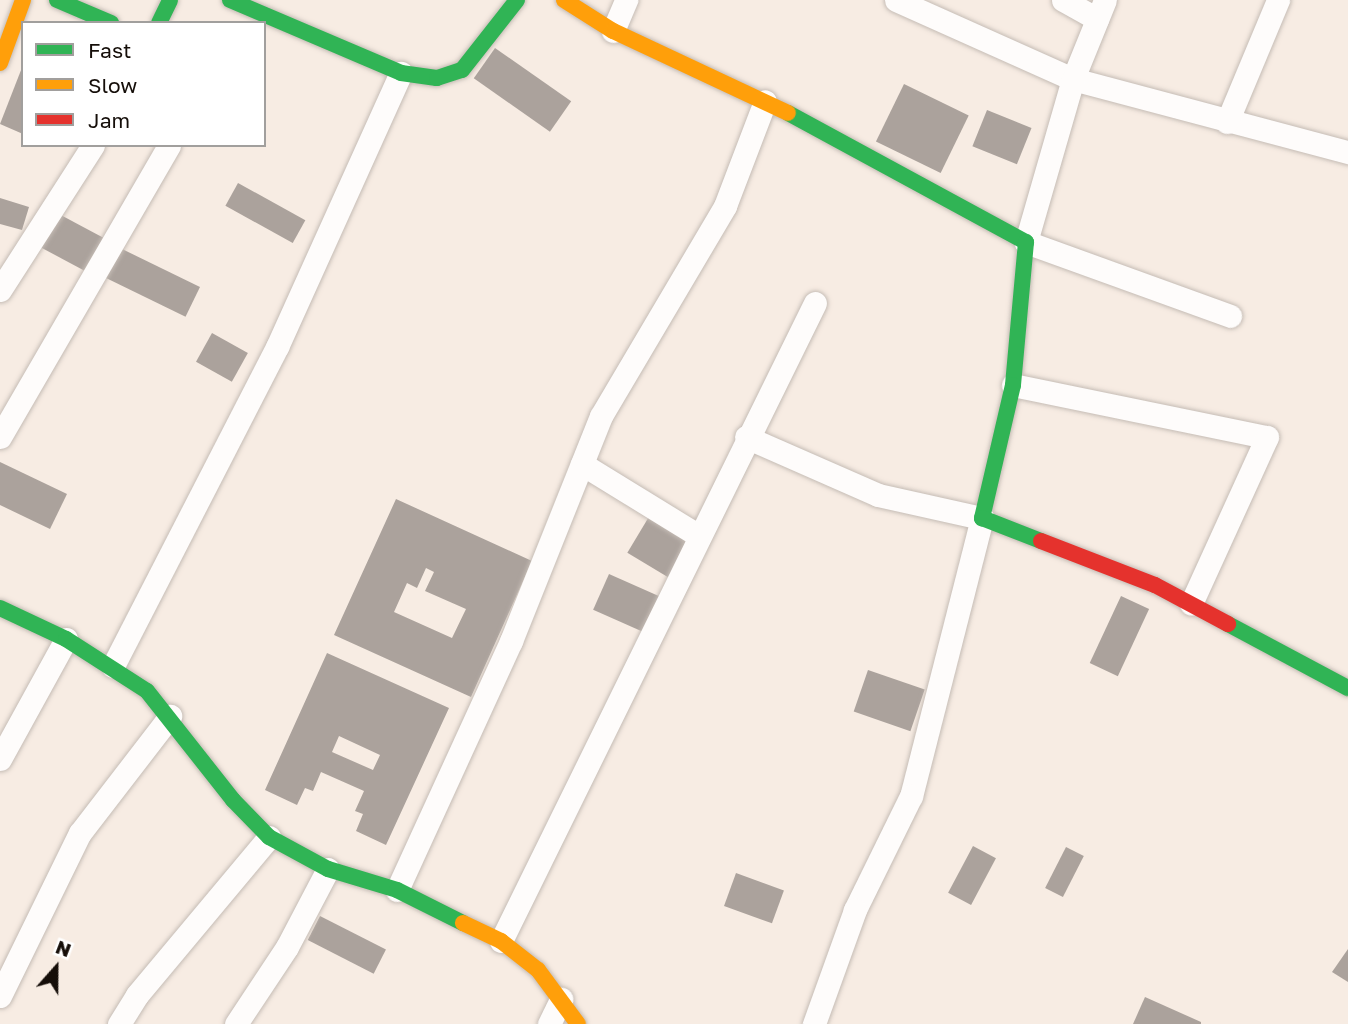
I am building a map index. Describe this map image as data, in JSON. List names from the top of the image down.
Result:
{
  "legend": ["Fast", "Slow", "Jam"],
  "north": "top"
}
